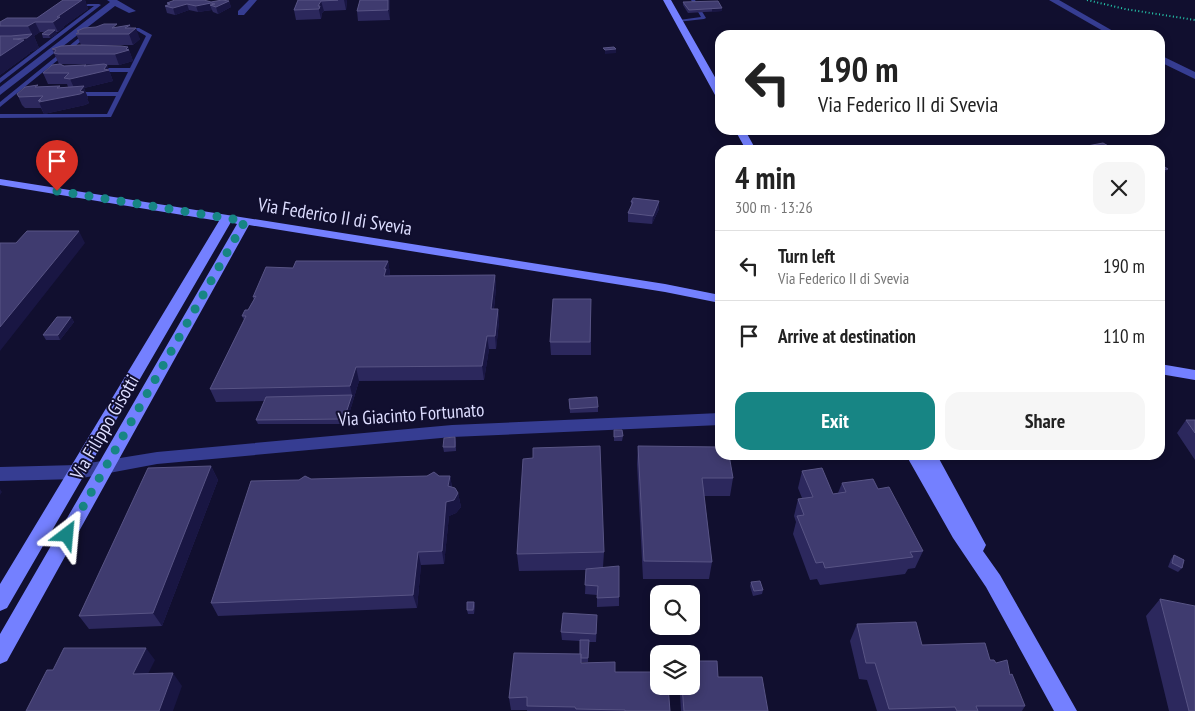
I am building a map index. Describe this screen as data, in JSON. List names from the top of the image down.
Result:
{
  "streets": {
    "main road": ["Via Federico II di Svevia", "Via Filippo Gisotti"],
    "street": ["Via Giacinto Fortunato"]
  },
  "crossings": [
    ["Via Federico II di Svevia", "Via Filippo Gisotti"],
    ["Via Giacinto Fortunato", "Via Filippo Gisotti"]
  ],
  "page": {
    "turn": ["190 m", "Via Federico II di Svevia"],
    "heading": ["4 min", "300 m · 13:26"],
    "list": [
      {
        "name": "Turn left",
        "note": "Via Federico II di Svevia",
        "value": "190 m"
      },
      {
        "name": "Arrive at destination",
        "value": "110 m"
      }
    ],
    "buttons": ["Exit", "Share"]
  }
}
